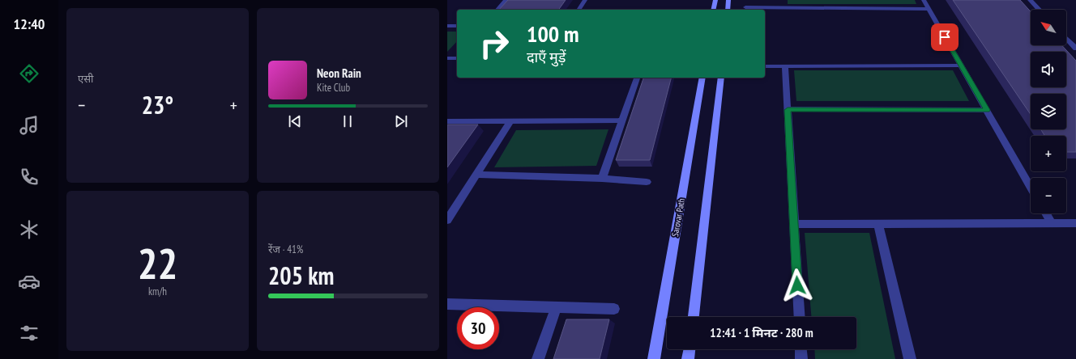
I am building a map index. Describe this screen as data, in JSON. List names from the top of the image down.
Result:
{
  "streets": {
    "main road": ["Sarovar Path"]
  },
  "north": "top left",
  "page": {
    "tabs": "12:40",
    "tile": [
      "एसी",
      ["22", "km/h"],
      ["रेंज · 41%", "205 km"]
    ],
    "map_buttons": ["+", "−"],
    "turn": ["100 m", "दाएँ मुड़ें"],
    "song": ["Neon Rain", "Kite Club"],
    "heat": ["−", "23°", "+"],
    "limit": "30",
    "trip": "12:41 · 1 मिनट · 280 m"
  }
}
